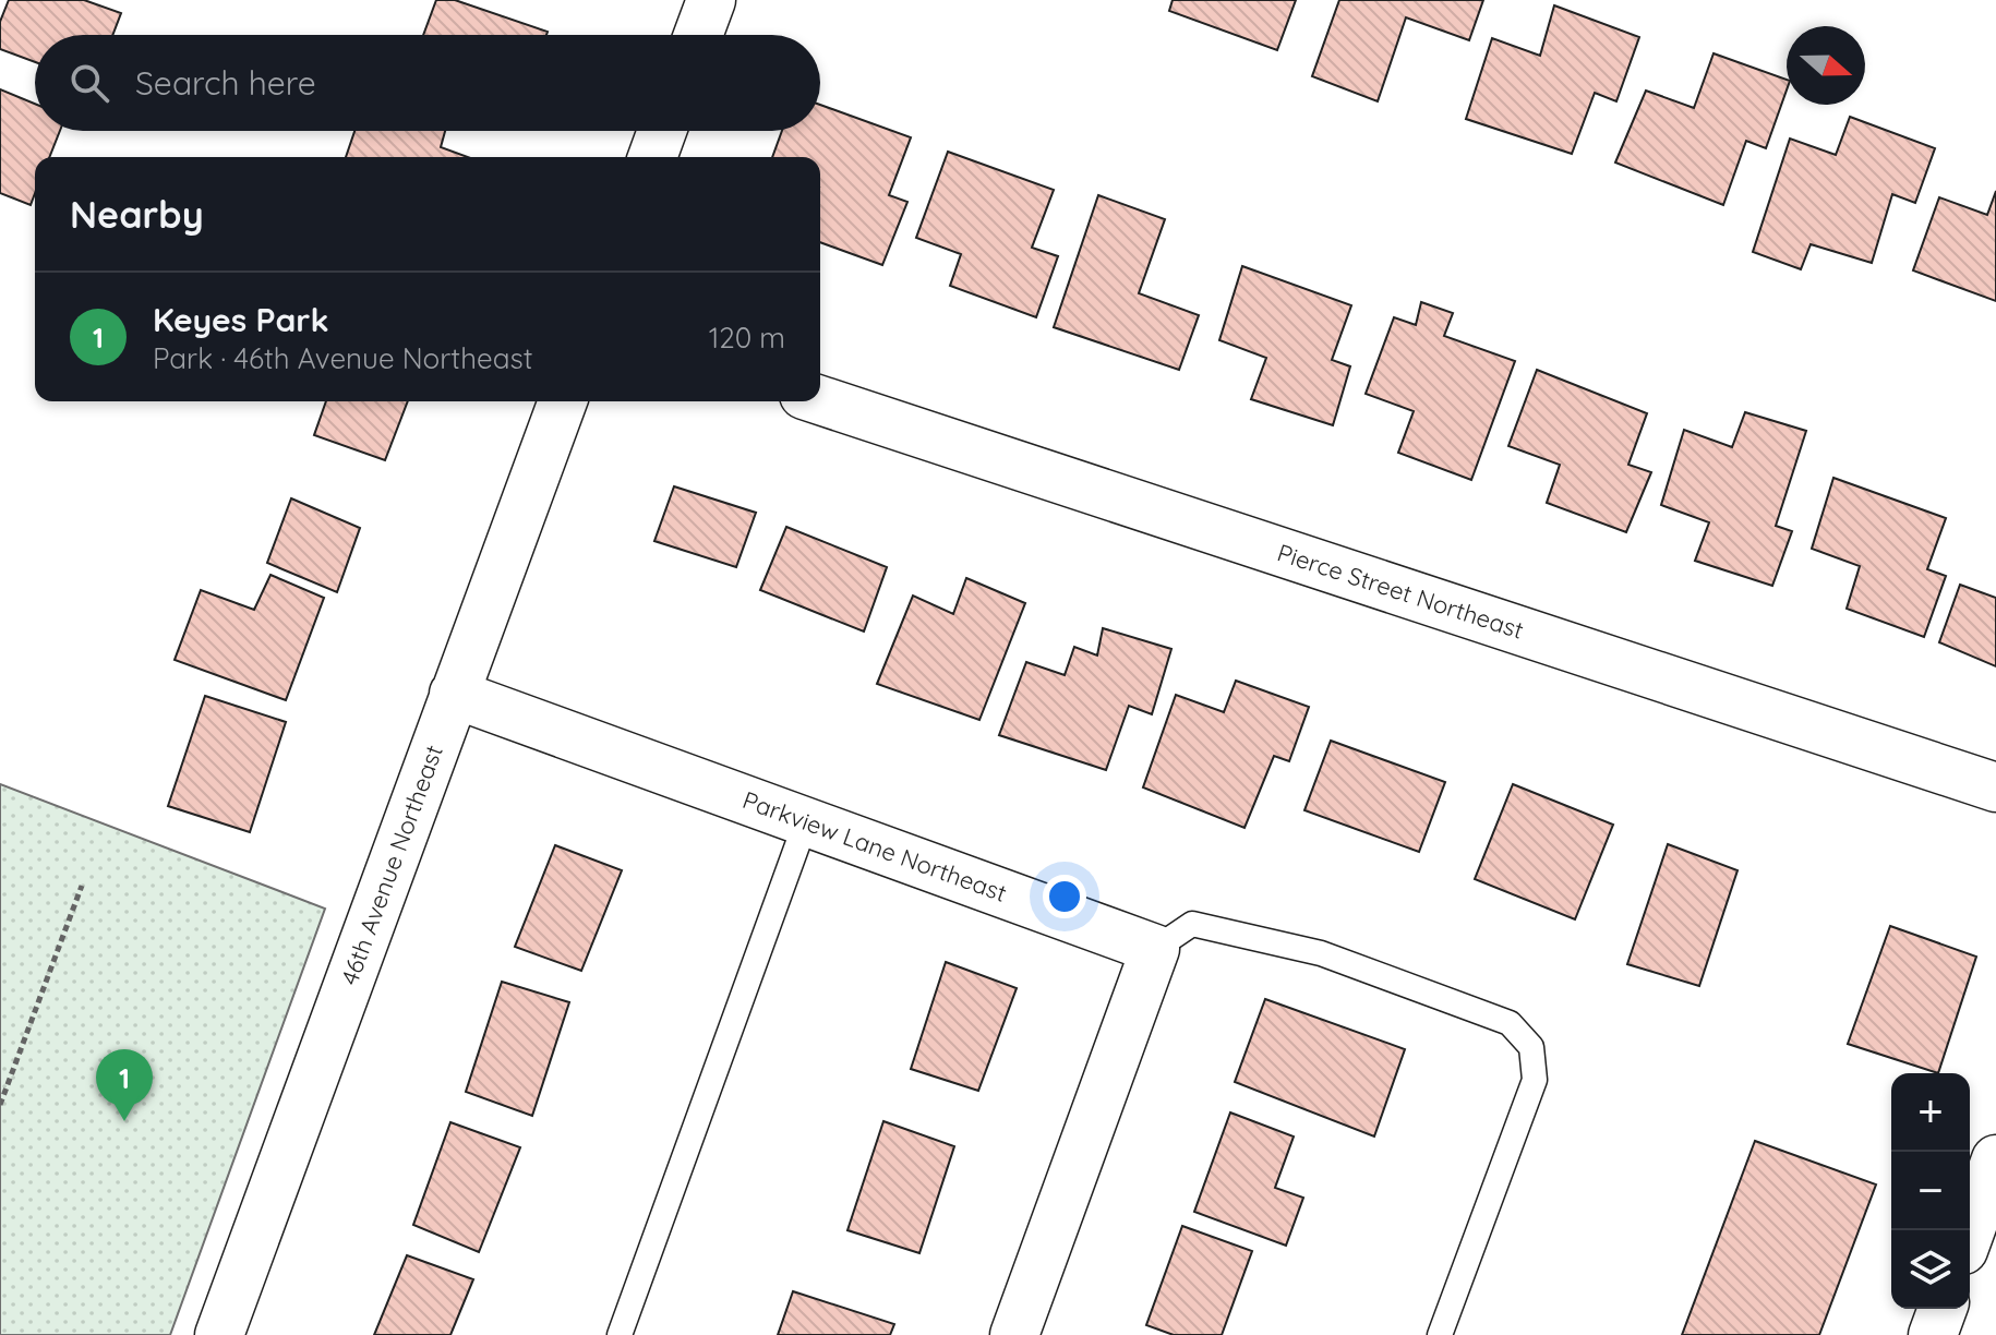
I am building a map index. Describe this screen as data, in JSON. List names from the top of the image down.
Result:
{
  "streets": {
    "street": ["Pierce Street Northeast", "Parkview Lane Northeast", "46th Avenue Northeast"]
  },
  "crossings": [
    ["Parkview Lane Northeast", "46th Avenue Northeast"]
  ],
  "north": "right",
  "page": {
    "search": "Search here",
    "heading": "Nearby",
    "list": [
      {
        "mark": "1",
        "name": "Keyes Park",
        "note": "Park · 46th Avenue Northeast",
        "value": "120 m"
      }
    ],
    "pins": "1",
    "map_buttons": ["+", "−"]
  }
}
